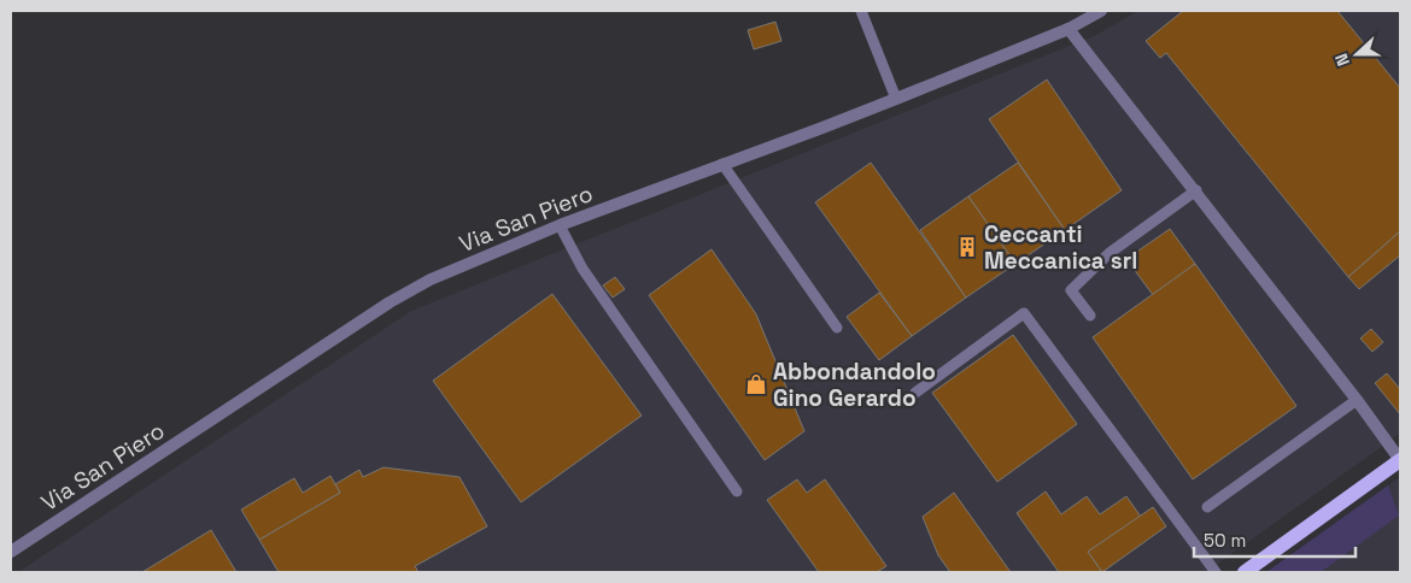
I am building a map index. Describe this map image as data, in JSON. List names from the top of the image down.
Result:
{
  "streets": {
    "street": ["Via San Piero"]
  },
  "places": {
    "building": ["Ceccanti Meccanica srl"],
    "shop": ["Abbondandolo Gino Gerardo"]
  },
  "scale_bar": "50 m",
  "north": "left"
}
